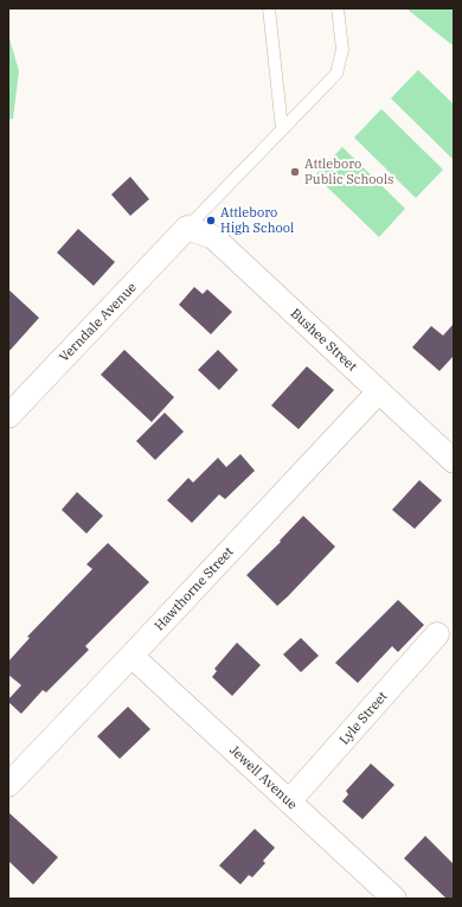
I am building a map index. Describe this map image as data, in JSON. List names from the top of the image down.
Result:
{
  "streets": {
    "street": [
      "Verndale Avenue",
      "Bushee Street",
      "Hawthorne Street",
      "Lyle Street",
      "Jewell Avenue"
    ]
  },
  "crossings": [
    ["Verndale Avenue", "Bushee Street"],
    ["Bushee Street", "Hawthorne Street"],
    ["Hawthorne Street", "Jewell Avenue"],
    ["Lyle Street", "Jewell Avenue"]
  ],
  "places": ["Attleboro Public Schools", "Attleboro High School"]
}
